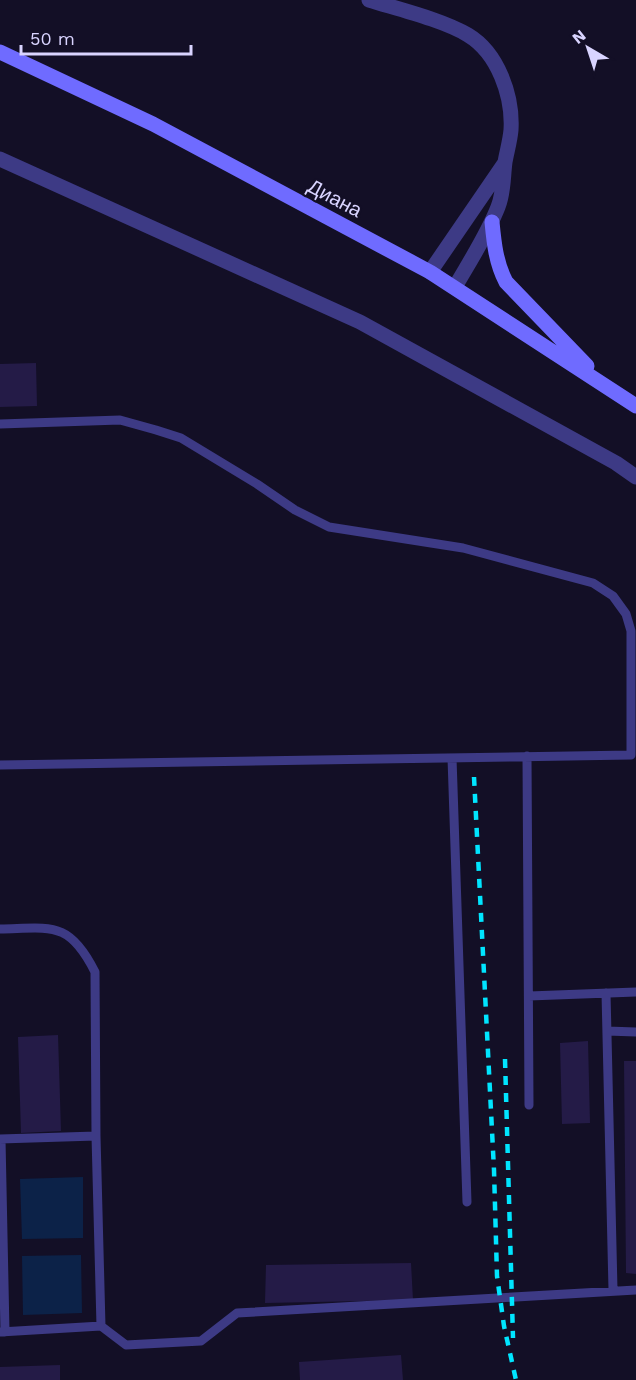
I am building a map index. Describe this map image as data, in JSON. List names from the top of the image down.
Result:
{
  "streets": {
    "main road": ["Диана"]
  },
  "scale_bar": "50 m",
  "north": "top left"
}
